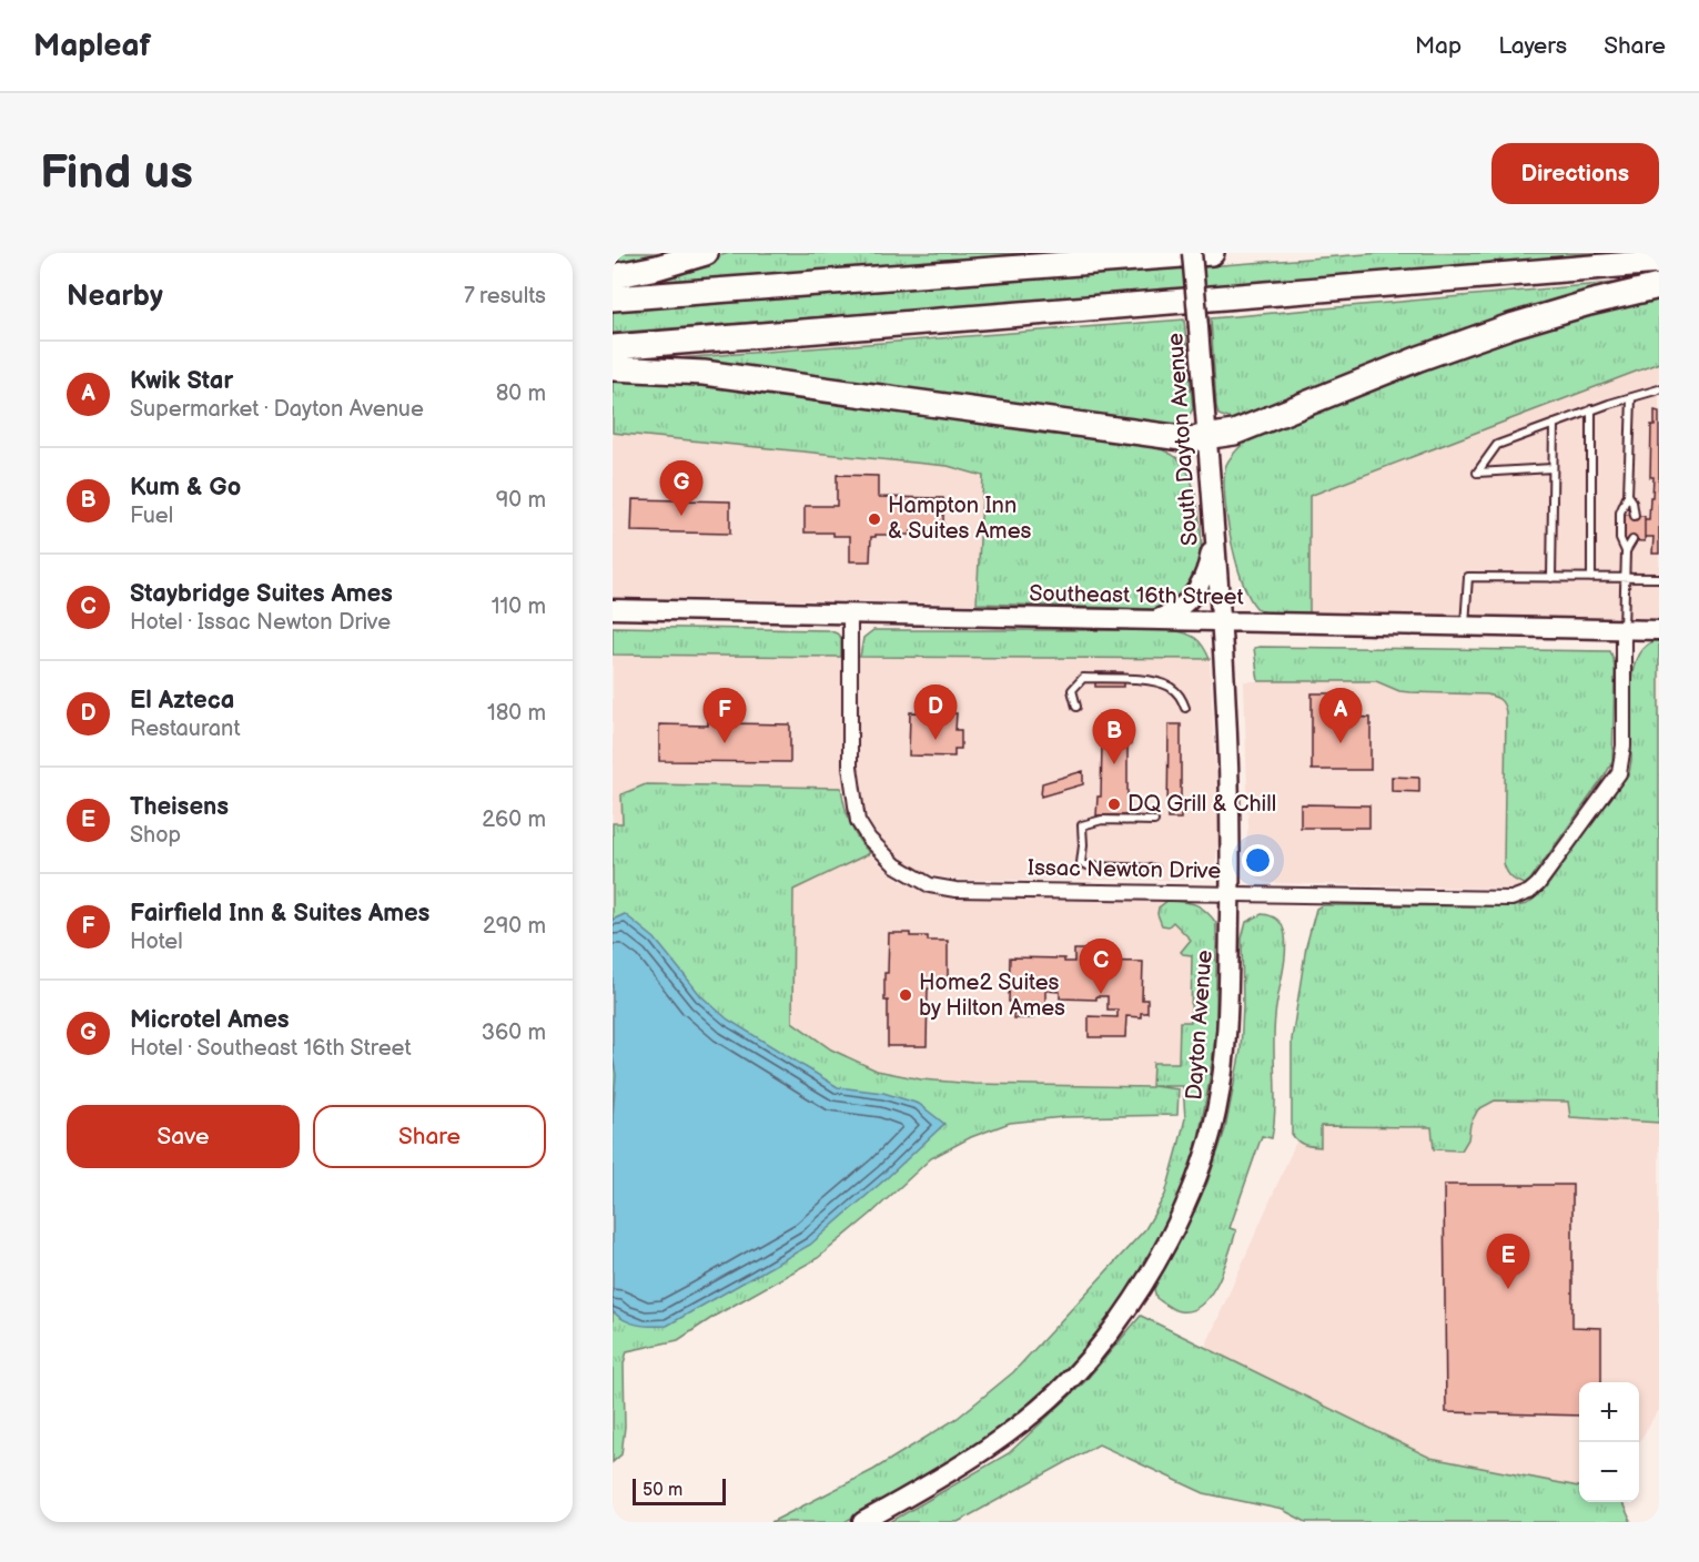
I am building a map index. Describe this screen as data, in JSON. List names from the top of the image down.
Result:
{
  "streets": {
    "main road": ["South Dayton Avenue", "Southeast 16th Street", "Dayton Avenue"],
    "street": ["Issac Newton Drive"]
  },
  "crossings": [
    ["South Dayton Avenue", "Southeast 16th Street"],
    ["South Dayton Avenue", "Dayton Avenue"],
    ["Southeast 16th Street", "Issac Newton Drive"],
    ["Southeast 16th Street", "Dayton Avenue"],
    ["Issac Newton Drive", "Dayton Avenue"]
  ],
  "places": ["Hampton Inn & Suites Ames", "DQ Grill & Chill", "Home2 Suites by Hilton Ames"],
  "scale_bar": "50 m",
  "page": {
    "header": "Mapleaf",
    "nav": ["Map", "Layers", "Share"],
    "buttons": [
      "Directions",
      ["Save", "Share"]
    ],
    "title": "Find us",
    "heading": ["Nearby", "7 results"],
    "list": [
      {
        "mark": "A",
        "name": "Kwik Star",
        "note": "Supermarket · Dayton Avenue",
        "value": "80 m"
      },
      {
        "mark": "B",
        "name": "Kum & Go",
        "note": "Fuel",
        "value": "90 m"
      },
      {
        "mark": "C",
        "name": "Staybridge Suites Ames",
        "note": "Hotel · Issac Newton Drive",
        "value": "110 m"
      },
      {
        "mark": "D",
        "name": "El Azteca",
        "note": "Restaurant",
        "value": "180 m"
      },
      {
        "mark": "E",
        "name": "Theisens",
        "note": "Shop",
        "value": "260 m"
      },
      {
        "mark": "F",
        "name": "Fairfield Inn & Suites Ames",
        "note": "Hotel",
        "value": "290 m"
      },
      {
        "mark": "G",
        "name": "Microtel Ames",
        "note": "Hotel · Southeast 16th Street",
        "value": "360 m"
      }
    ],
    "pins": [
      "G",
      "D",
      "A",
      "F",
      "B",
      "C",
      "E"
    ],
    "map_buttons": ["+", "−"],
    "scale": "50 m"
  }
}
